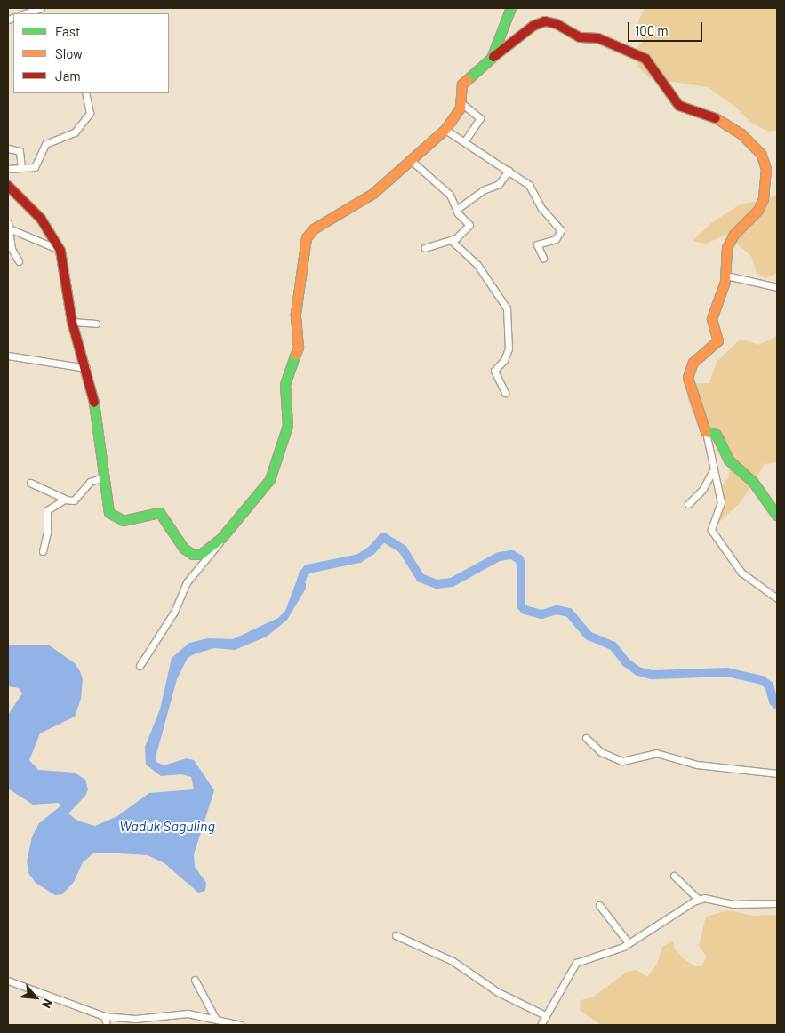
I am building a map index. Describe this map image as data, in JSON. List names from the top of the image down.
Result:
{
  "water": ["Waduk Saguling"],
  "legend": ["Fast", "Slow", "Jam"],
  "scale_bar": "100 m",
  "north": "bottom right"
}
